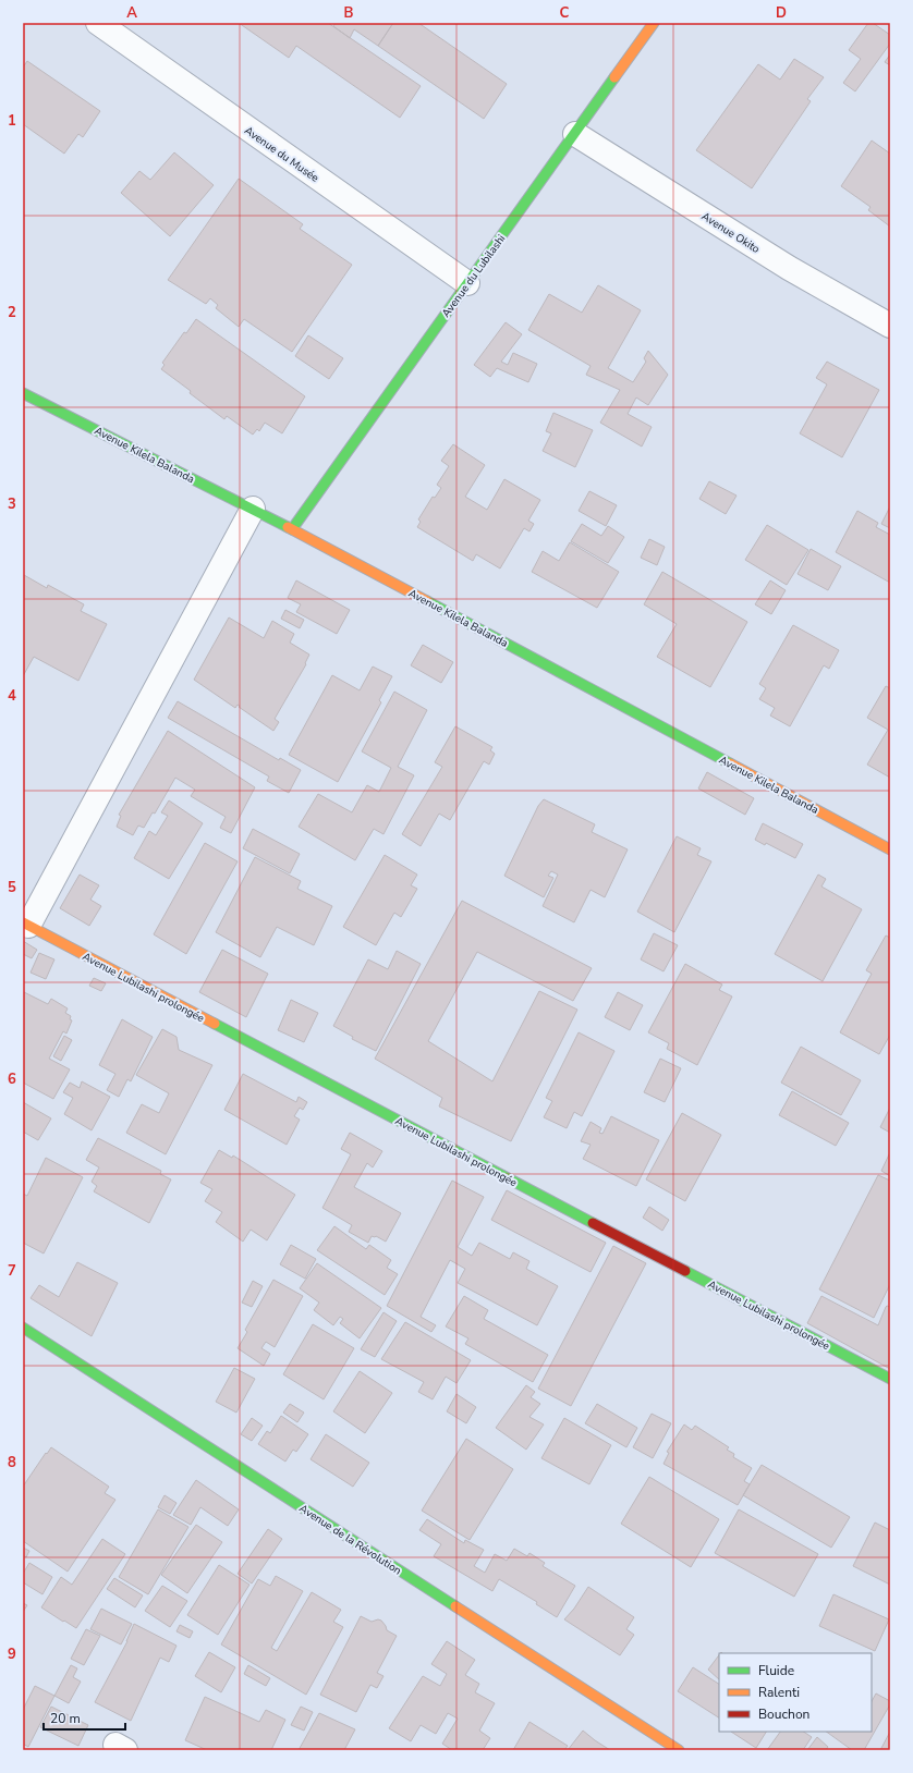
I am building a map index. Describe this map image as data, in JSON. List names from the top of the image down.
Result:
{
  "streets": {
    "street": [
      "Avenue du Musée",
      "Avenue Okito",
      "Avenue du Lubilashi",
      "Avenue Kilela Balanda",
      "Avenue Lubilashi prolongée",
      "Avenue de la Révolution"
    ]
  },
  "crossings": [
    ["Avenue du Musée", "Avenue du Lubilashi"],
    ["Avenue Okito", "Avenue du Lubilashi"],
    ["Avenue du Lubilashi", "Avenue Kilela Balanda"]
  ],
  "legend": ["Fluide", "Ralenti", "Bouchon"],
  "scale_bar": "20 m",
  "grid": {
    "columns": [
      "A",
      "B",
      "C",
      "D"
    ],
    "rows": [
      "1",
      "2",
      "3",
      "4",
      "5",
      "6",
      "7",
      "8",
      "9"
    ]
  }
}
